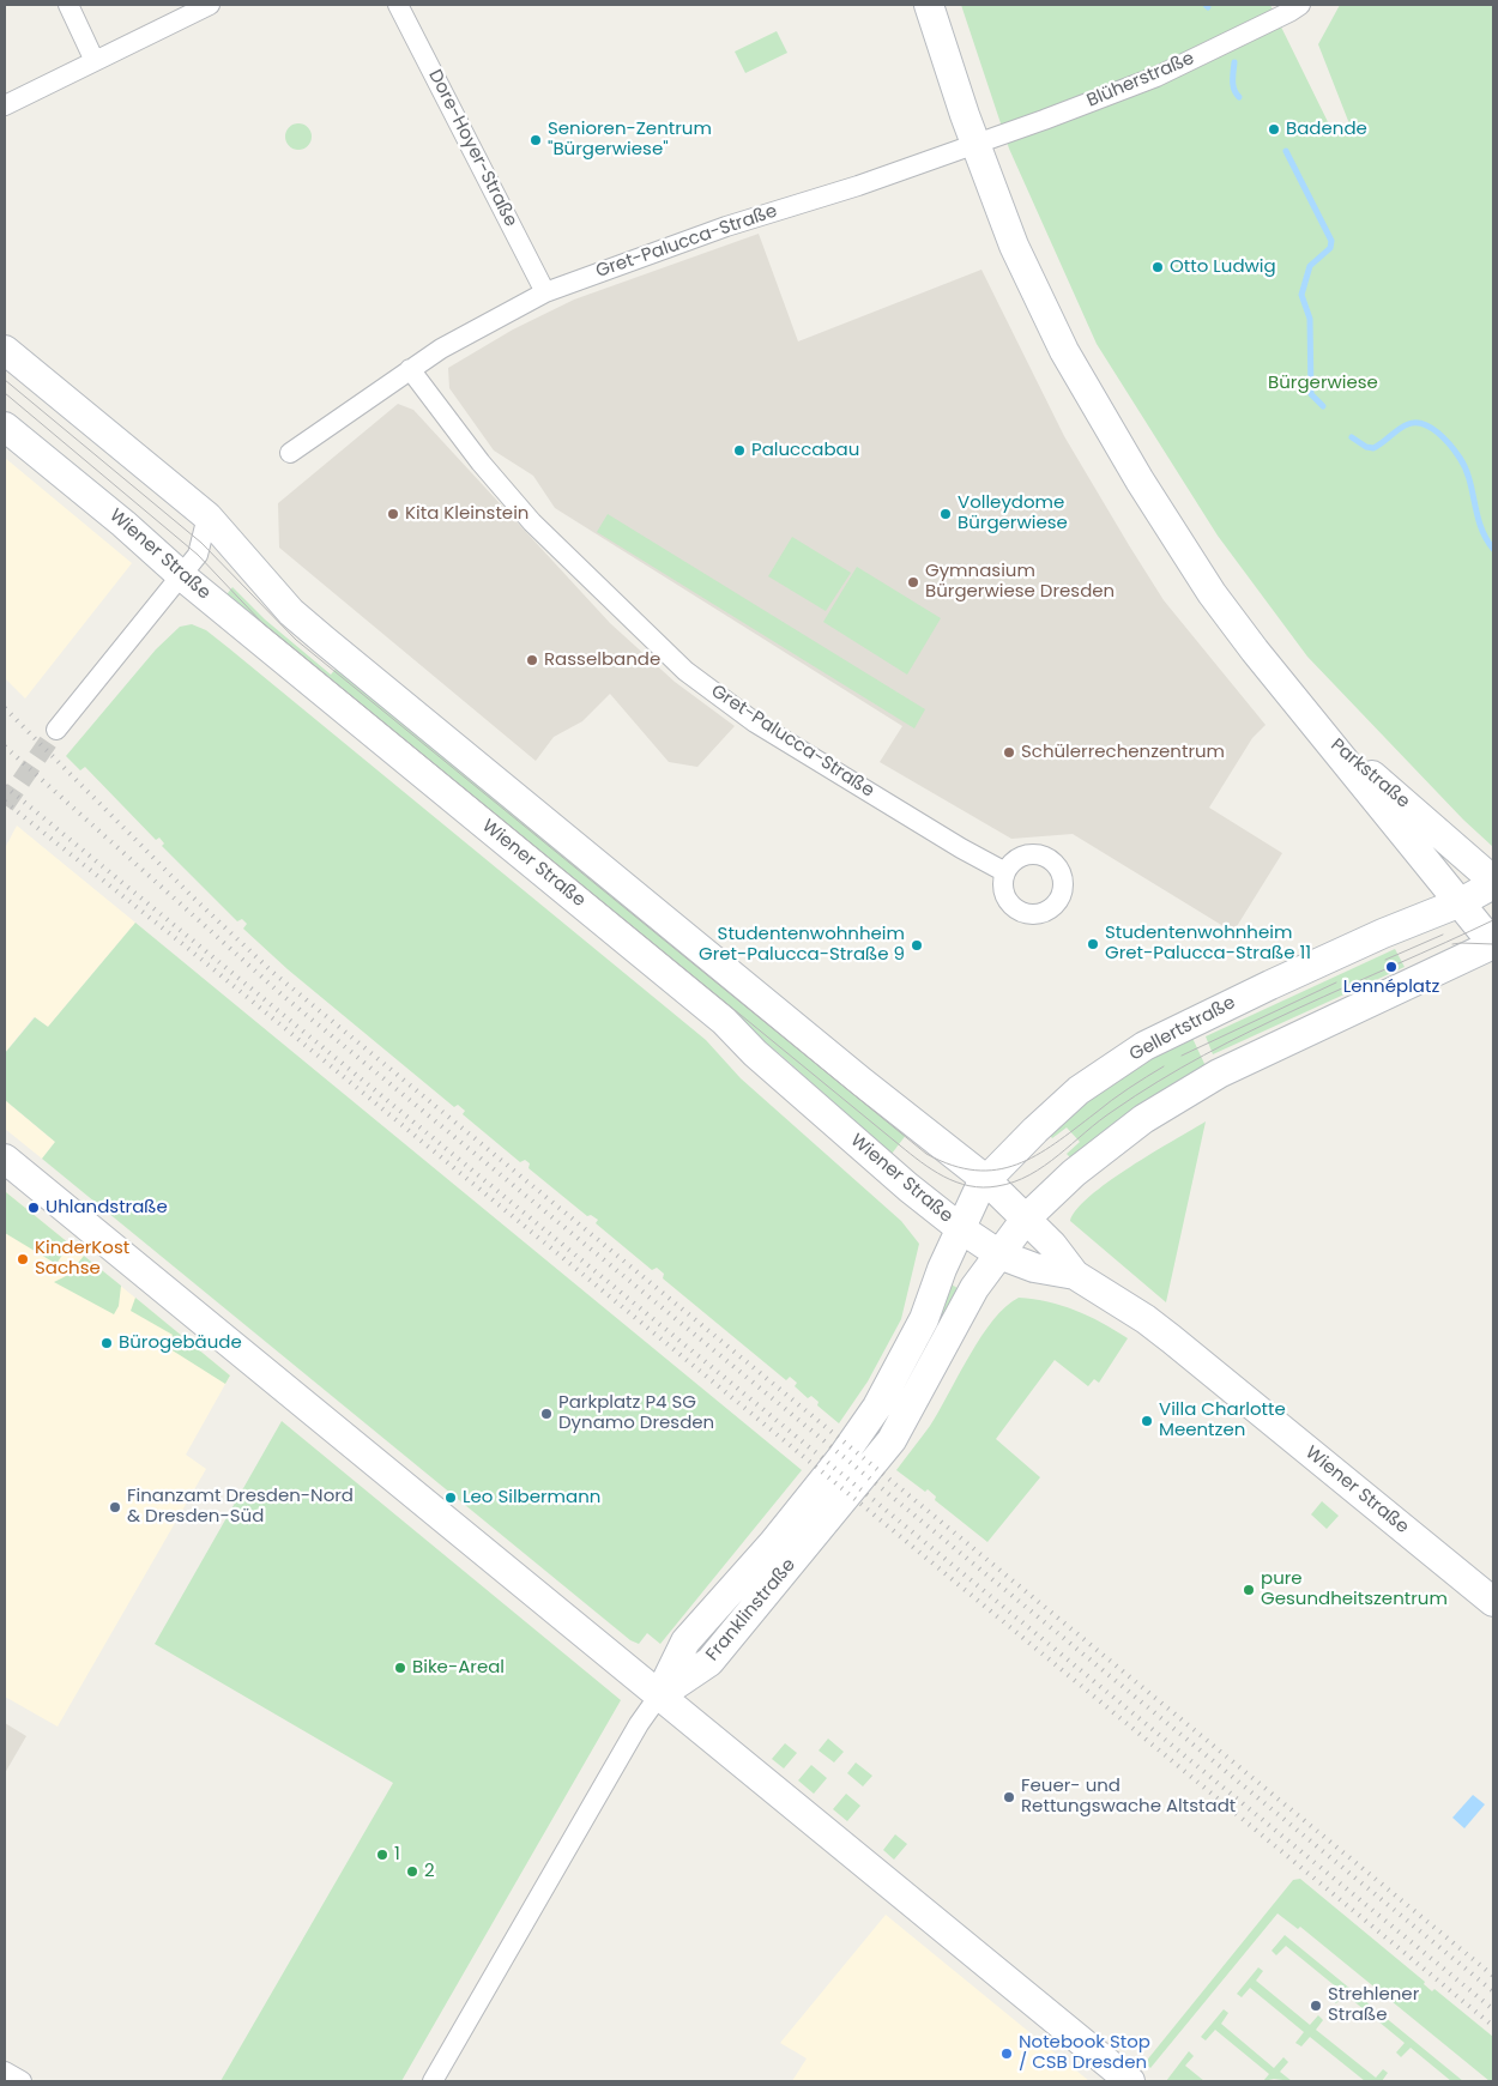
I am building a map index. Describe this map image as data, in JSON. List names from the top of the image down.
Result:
{
  "streets": {
    "main road": [
      "Wiener Straße",
      "Parkstraße",
      "Gellertstraße",
      "Franklinstraße"
    ],
    "street": ["Blüherstraße", "Dore-Hoyer-Straße", "Gret-Palucca-Straße"]
  },
  "crossings": [
    ["Blüherstraße", "Gret-Palucca-Straße"],
    ["Dore-Hoyer-Straße", "Gret-Palucca-Straße"],
    ["Wiener Straße", "Gellertstraße"],
    ["Wiener Straße", "Franklinstraße"],
    ["Parkstraße", "Gellertstraße"],
    ["Gellertstraße", "Franklinstraße"]
  ],
  "parks": ["Bürgerwiese"],
  "places": [
    "Badende",
    "Senioren-Zentrum \"Bürgerwiese\"",
    "Otto Ludwig",
    "Paluccabau",
    "Kita Kleinstein",
    "Volleydome Bürgerwiese",
    "Gymnasium Bürgerwiese Dresden",
    "Rasselbande",
    "Schülerrechenzentrum",
    "Studentenwohnheim Gret-Palucca-Straße 11",
    "Studentenwohnheim Gret-Palucca-Straße 9",
    "Lennéplatz",
    "Uhlandstraße",
    "KinderKost Sachse",
    "Bürogebäude",
    "Parkplatz P4 SG Dynamo Dresden",
    "Villa Charlotte Meentzen",
    "Leo Silbermann",
    "Finanzamt Dresden-Nord & Dresden-Süd",
    "pure Gesundheitszentrum",
    "Bike-Areal",
    "Feuer- und Rettungswache Altstadt",
    "1",
    "2",
    "Strehlener Straße",
    "Notebook Stop / CSB Dresden"
  ]
}
